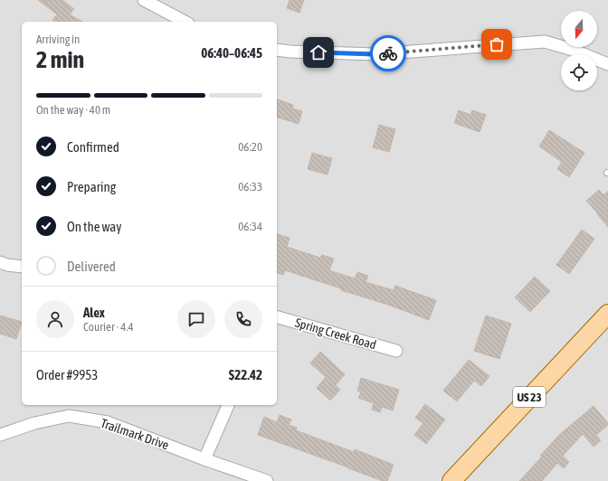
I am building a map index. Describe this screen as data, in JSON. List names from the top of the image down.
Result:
{
  "streets": {
    "main road": ["US 23"],
    "street": ["Spring Creek Road", "Trailmark Drive"]
  },
  "north": "bottom",
  "page": {
    "heading": ["2 min", "Arriving in", "06:40–06:45"],
    "panel": [
      "Alex",
      "Courier · 4.4",
      "Order #9953",
      "$22.42"
    ],
    "bar": "On the way · 40 m",
    "list": [
      ["Confirmed", "06:20"],
      ["Preparing", "06:33"],
      ["On the way", "06:34"],
      "Delivered"
    ]
  }
}
